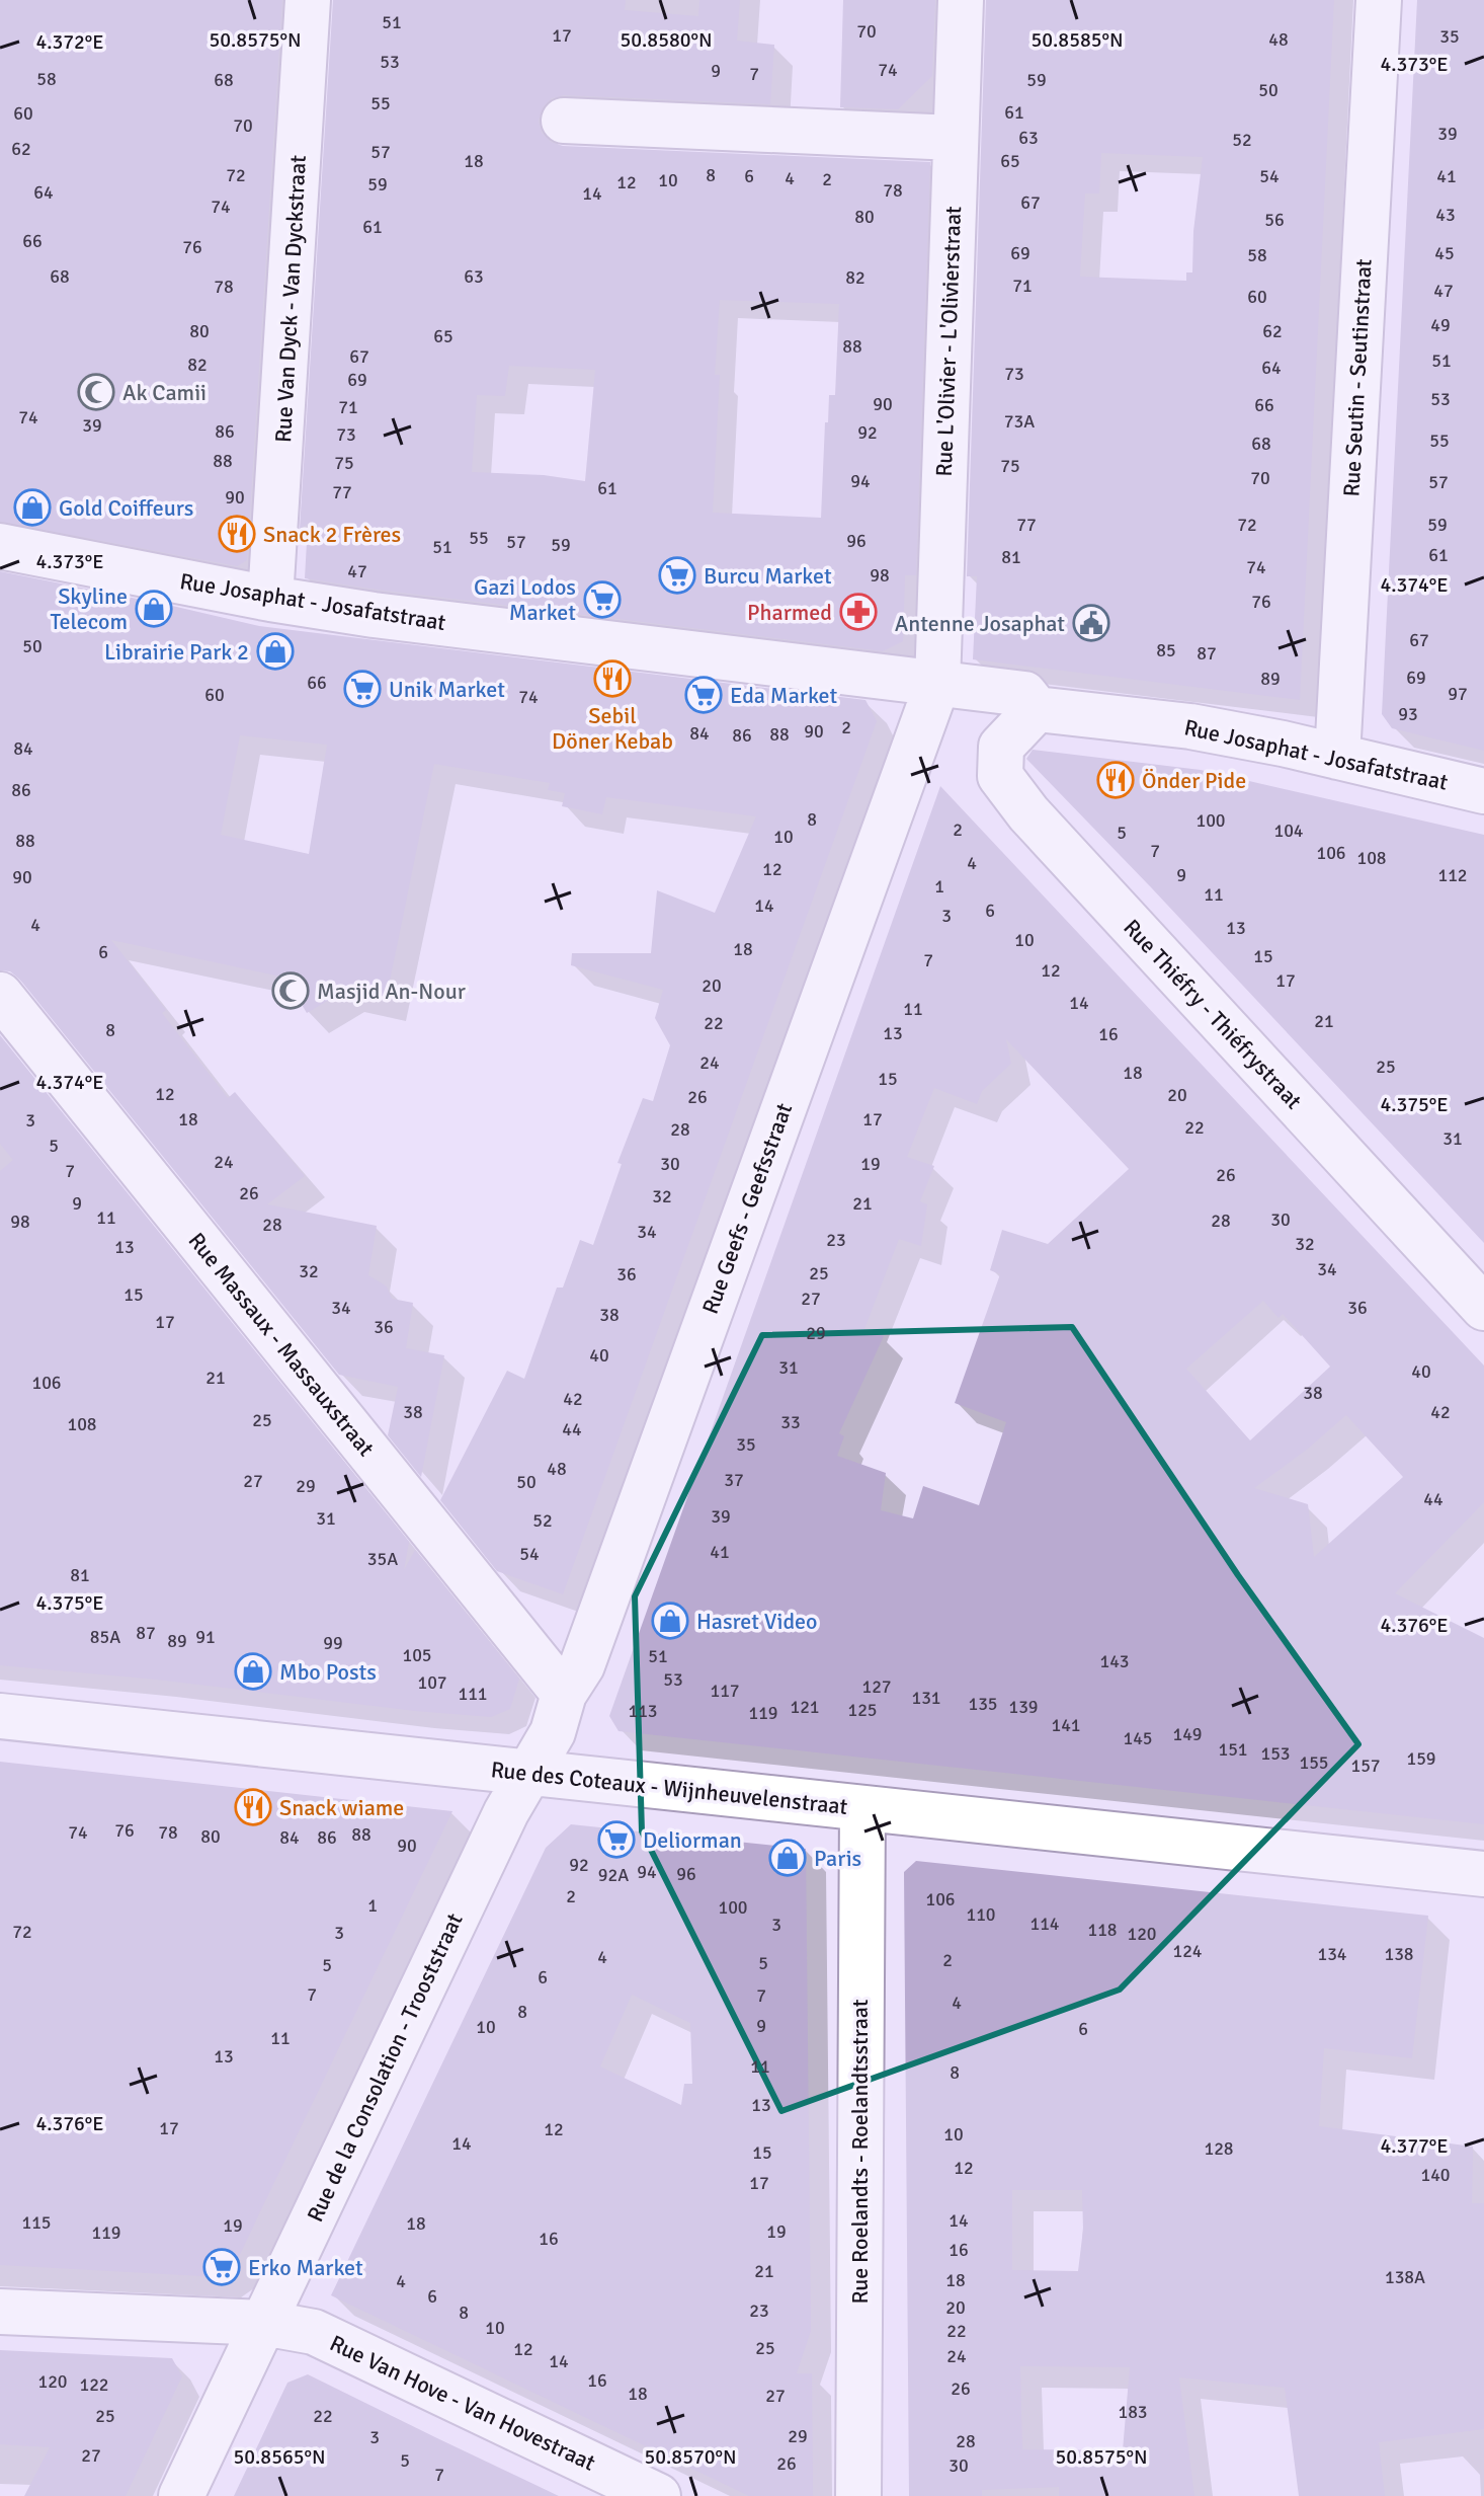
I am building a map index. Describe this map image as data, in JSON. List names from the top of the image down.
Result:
{
  "streets": {
    "street": [
      "Rue Van Dyck - Van Dyckstraat",
      "Rue L'Olivier - L'Olivierstraat",
      "Rue Seutin - Seutinstraat",
      "Rue Josaphat - Josafatstraat",
      "Rue Thiéfry - Thiéfrystraat",
      "Rue Geefs - Geefsstraat",
      "Rue Massaux - Massauxstraat",
      "Rue des Coteaux - Wijnheuvelenstraat",
      "Rue de la Consolation - Trooststraat",
      "Rue Roelandts - Roelandtsstraat",
      "Rue Van Hove - Van Hovestraat"
    ]
  },
  "crossings": [
    ["Rue Van Dyck - Van Dyckstraat", "Rue Josaphat - Josafatstraat"],
    ["Rue L'Olivier - L'Olivierstraat", "Rue Josaphat - Josafatstraat"],
    ["Rue L'Olivier - L'Olivierstraat", "Rue Geefs - Geefsstraat"],
    ["Rue Seutin - Seutinstraat", "Rue Josaphat - Josafatstraat"],
    ["Rue Josaphat - Josafatstraat", "Rue Thiéfry - Thiéfrystraat"],
    ["Rue Josaphat - Josafatstraat", "Rue Geefs - Geefsstraat"],
    ["Rue Geefs - Geefsstraat", "Rue Massaux - Massauxstraat"],
    ["Rue Geefs - Geefsstraat", "Rue des Coteaux - Wijnheuvelenstraat"],
    ["Rue Geefs - Geefsstraat", "Rue de la Consolation - Trooststraat"],
    ["Rue des Coteaux - Wijnheuvelenstraat", "Rue de la Consolation - Trooststraat"],
    ["Rue des Coteaux - Wijnheuvelenstraat", "Rue Roelandts - Roelandtsstraat"],
    ["Rue de la Consolation - Trooststraat", "Rue Van Hove - Van Hovestraat"]
  ],
  "places": {
    "mosque": ["Ak Camii", "Masjid An-Nour"],
    "shop": [
      "Gold Coiffeurs",
      "Skyline Telecom",
      "Librairie Park 2",
      "Hasret Video",
      "Mbo Posts",
      "Paris"
    ],
    "restaurant": [
      "Snack 2 Frères",
      "Sebil Döner Kebab",
      "Önder Pide",
      "Snack wiame"
    ],
    "supermarket": [
      "Burcu Market",
      "Gazi Lodos Market",
      "Unik Market",
      "Eda Market",
      "Deliorman",
      "Erko Market"
    ],
    "pharmacy": ["Pharmed"],
    "public building": ["Antenne Josaphat"]
  },
  "house_numbers": [
    "51",
    "70",
    "17",
    "35",
    "48",
    "53",
    "74",
    "9",
    "7",
    "58",
    "68",
    "59",
    "50",
    "55",
    "61",
    "60",
    "70",
    "39",
    "63",
    "52",
    "62",
    "57",
    "18",
    "65",
    "72",
    "8",
    "6",
    "54",
    "41",
    "4",
    "2",
    "10",
    "12",
    "59",
    "78",
    "64",
    "14",
    "67",
    "74",
    "43",
    "80",
    "56",
    "61",
    "66",
    "76",
    "69",
    "45",
    "58",
    "68",
    "63",
    "82",
    "71",
    "78",
    "47",
    "60",
    "49",
    "80",
    "62",
    "65",
    "88",
    "67",
    "51",
    "82",
    "64",
    "73",
    "69",
    "53",
    "90",
    "66",
    "71",
    "74",
    "73A",
    "39",
    "86",
    "92",
    "73",
    "55",
    "68",
    "88",
    "75",
    "75",
    "70",
    "94",
    "57",
    "61",
    "77",
    "90",
    "77",
    "72",
    "59",
    "55",
    "96",
    "57",
    "59",
    "51",
    "61",
    "81",
    "74",
    "47",
    "98",
    "76",
    "67",
    "50",
    "85",
    "87",
    "69",
    "89",
    "66",
    "97",
    "60",
    "74",
    "93",
    "2",
    "90",
    "84",
    "88",
    "86",
    "84",
    "86",
    "8",
    "100",
    "2",
    "104",
    "5",
    "10",
    "88",
    "7",
    "106",
    "108",
    "4",
    "12",
    "9",
    "112",
    "90",
    "1",
    "11",
    "14",
    "6",
    "3",
    "4",
    "13",
    "10",
    "18",
    "6",
    "15",
    "7",
    "12",
    "17",
    "20",
    "14",
    "11",
    "21",
    "22",
    "8",
    "13",
    "16",
    "24",
    "25",
    "18",
    "15",
    "12",
    "20",
    "26",
    "18",
    "17",
    "3",
    "22",
    "28",
    "31",
    "5",
    "24",
    "30",
    "19",
    "7",
    "26",
    "26",
    "32",
    "9",
    "21",
    "11",
    "30",
    "28",
    "98",
    "28",
    "34",
    "23",
    "32",
    "13",
    "34",
    "32",
    "25",
    "36",
    "15",
    "27",
    "34",
    "36",
    "38",
    "17",
    "36",
    "29",
    "40",
    "31",
    "40",
    "21",
    "106",
    "38",
    "42",
    "38",
    "42",
    "25",
    "33",
    "108",
    "44",
    "35",
    "48",
    "37",
    "27",
    "50",
    "29",
    "44",
    "39",
    "31",
    "52",
    "41",
    "54",
    "35A",
    "81",
    "87",
    "85A",
    "91",
    "89",
    "99",
    "105",
    "51",
    "143",
    "53",
    "107",
    "127",
    "117",
    "111",
    "131",
    "135",
    "121",
    "139",
    "125",
    "113",
    "119",
    "141",
    "149",
    "145",
    "151",
    "153",
    "159",
    "155",
    "157",
    "76",
    "74",
    "78",
    "88",
    "80",
    "84",
    "86",
    "90",
    "92",
    "94",
    "96",
    "92A",
    "2",
    "106",
    "1",
    "100",
    "110",
    "114",
    "3",
    "118",
    "72",
    "3",
    "120",
    "124",
    "134",
    "138",
    "4",
    "2",
    "5",
    "5",
    "6",
    "7",
    "7",
    "4",
    "8",
    "9",
    "10",
    "6",
    "11",
    "13",
    "11",
    "8",
    "13",
    "17",
    "12",
    "10",
    "14",
    "128",
    "15",
    "12",
    "140",
    "17",
    "14",
    "115",
    "18",
    "19",
    "19",
    "119",
    "16",
    "16",
    "21",
    "138A",
    "18",
    "4",
    "6",
    "20",
    "23",
    "8",
    "10",
    "22",
    "25",
    "12",
    "24",
    "14",
    "16",
    "120",
    "122",
    "26",
    "18",
    "27",
    "183",
    "25",
    "22",
    "29",
    "3",
    "28",
    "27",
    "5",
    "26",
    "30",
    "7"
  ],
  "coordinates": [
    "50.8575°N",
    "50.8580°N",
    "50.8585°N",
    "4.372°E",
    "4.373°E",
    "4.374°E",
    "4.375°E",
    "4.376°E",
    "4.377°E",
    "50.8565°N",
    "50.8570°N"
  ]
}
